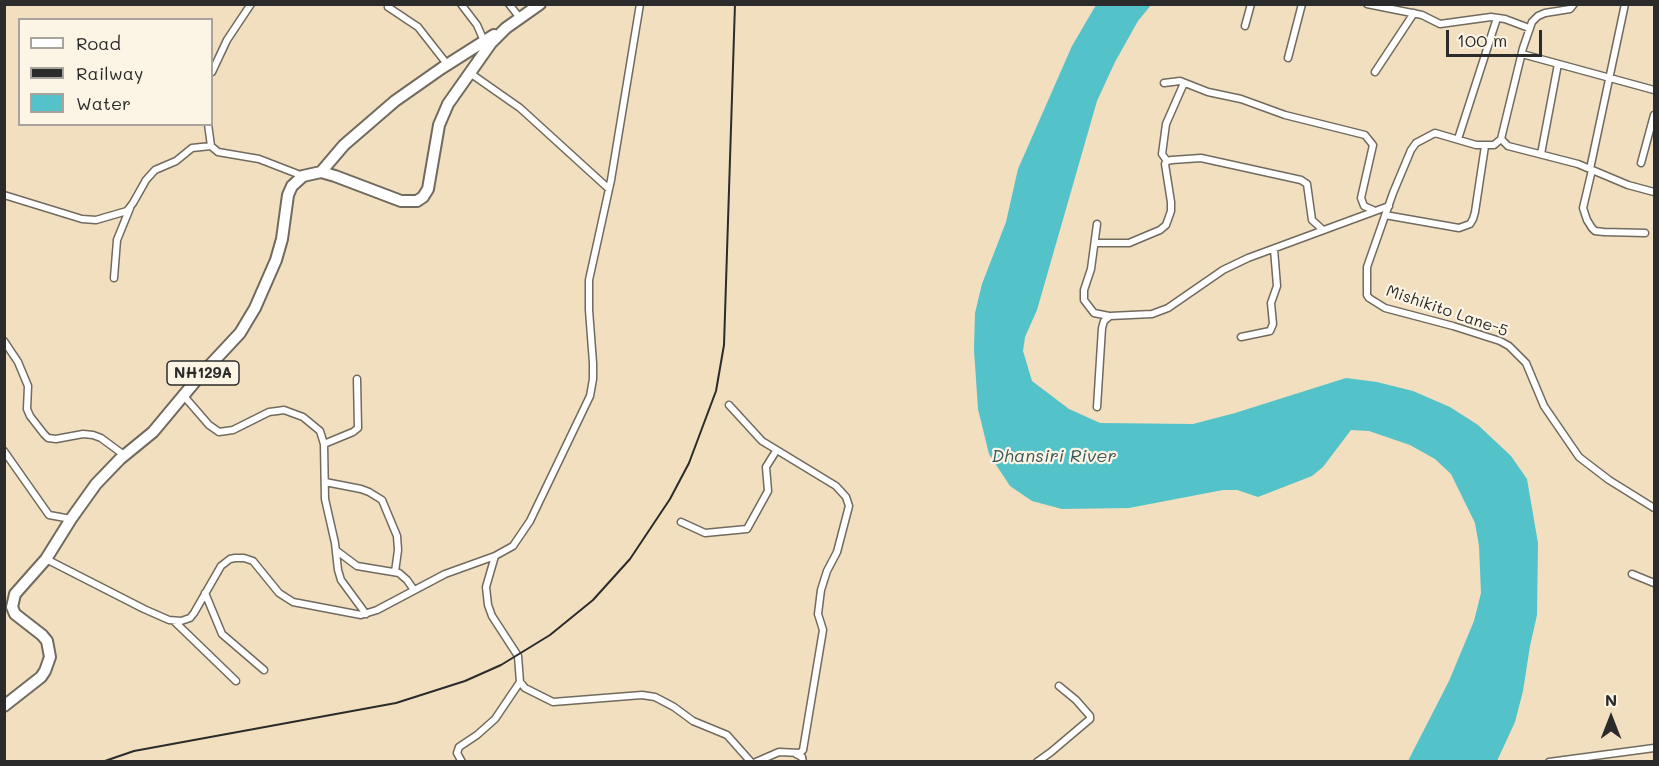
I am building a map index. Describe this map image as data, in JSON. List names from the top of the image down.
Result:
{
  "streets": {
    "highway": ["NH129A"],
    "street": ["Mishikito Lane-5"]
  },
  "water": ["Dhansiri River"],
  "legend": ["Road", "Railway", "Water"],
  "scale_bar": "100 m",
  "north": "top"
}
